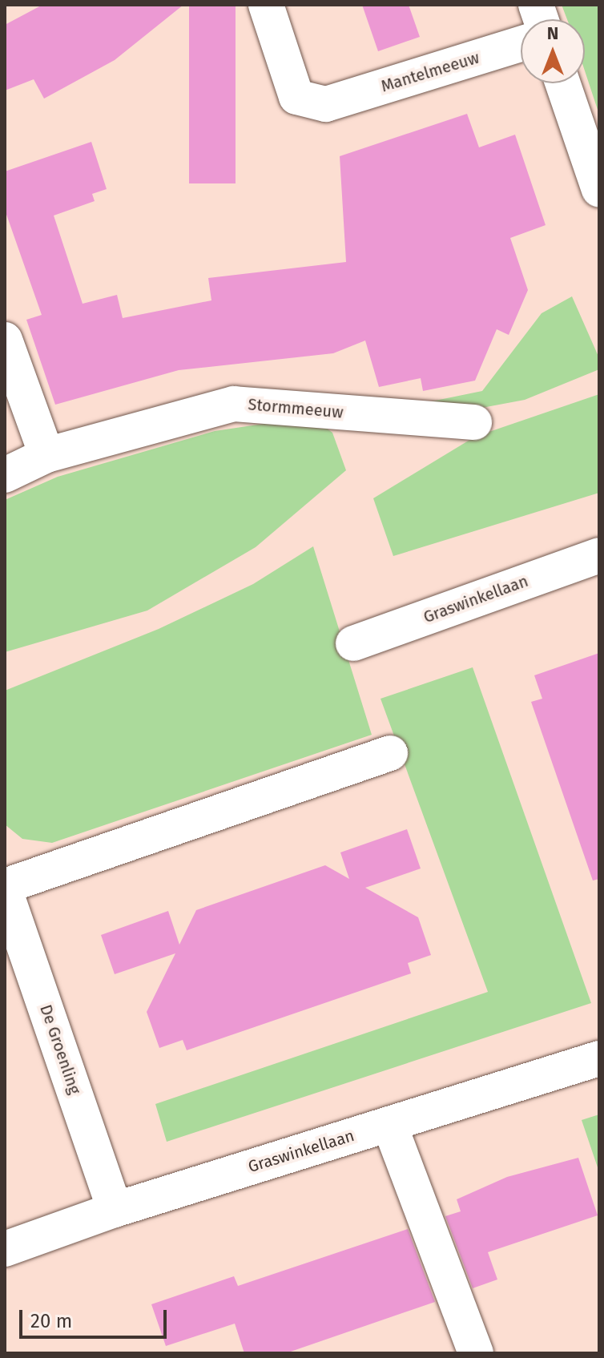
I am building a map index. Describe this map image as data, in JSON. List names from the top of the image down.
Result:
{
  "streets": {
    "street": [
      "Mantelmeeuw",
      "Stormmeeuw",
      "Graswinkellaan",
      "De Groenling"
    ]
  },
  "crossings": [
    ["Graswinkellaan", "De Groenling"]
  ],
  "scale_bar": "20 m",
  "north": "top"
}
